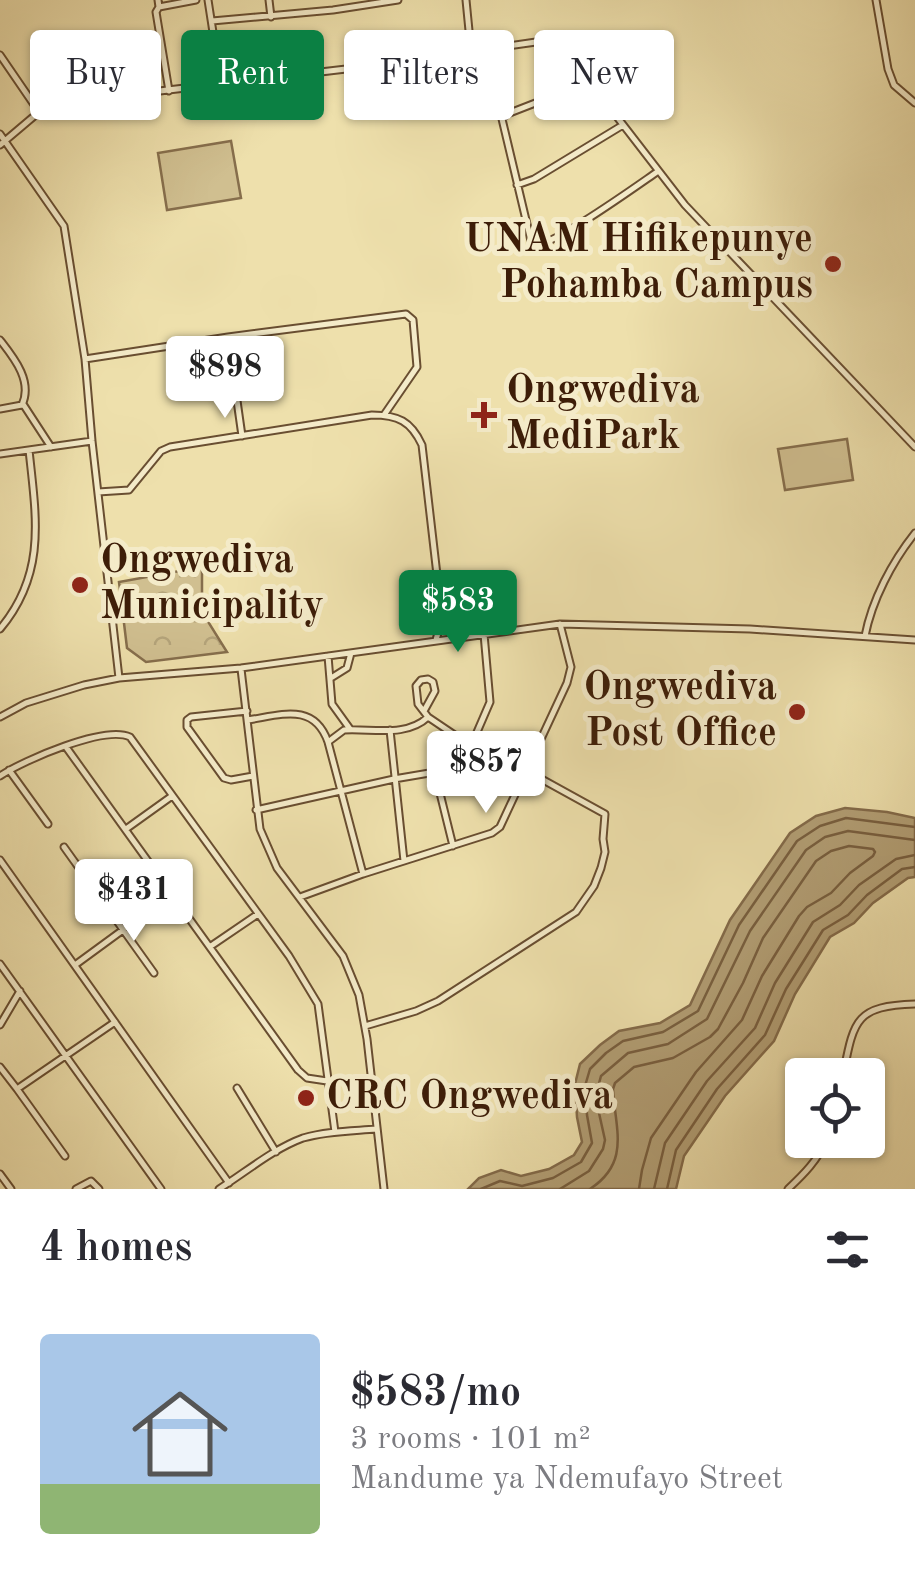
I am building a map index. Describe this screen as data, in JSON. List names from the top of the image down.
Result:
{
  "places": {
    "other": [
      "UNAM Hifikepunye Pohamba Campus",
      "Ongwediva Municipality",
      "Ongwediva Post Office",
      "CRC Ongwediva"
    ],
    "health": ["Ongwediva MediPark"]
  },
  "page": {
    "chip": [
      "Buy",
      "Rent",
      "Filters",
      "New"
    ],
    "price": [
      "$898",
      "$583",
      "$857",
      "$431"
    ],
    "heading": "4 homes",
    "list": [
      {
        "name": "$583/mo",
        "note": "3 rooms · 101 m² · Mandume ya Ndemufayo Street"
      }
    ]
  }
}
